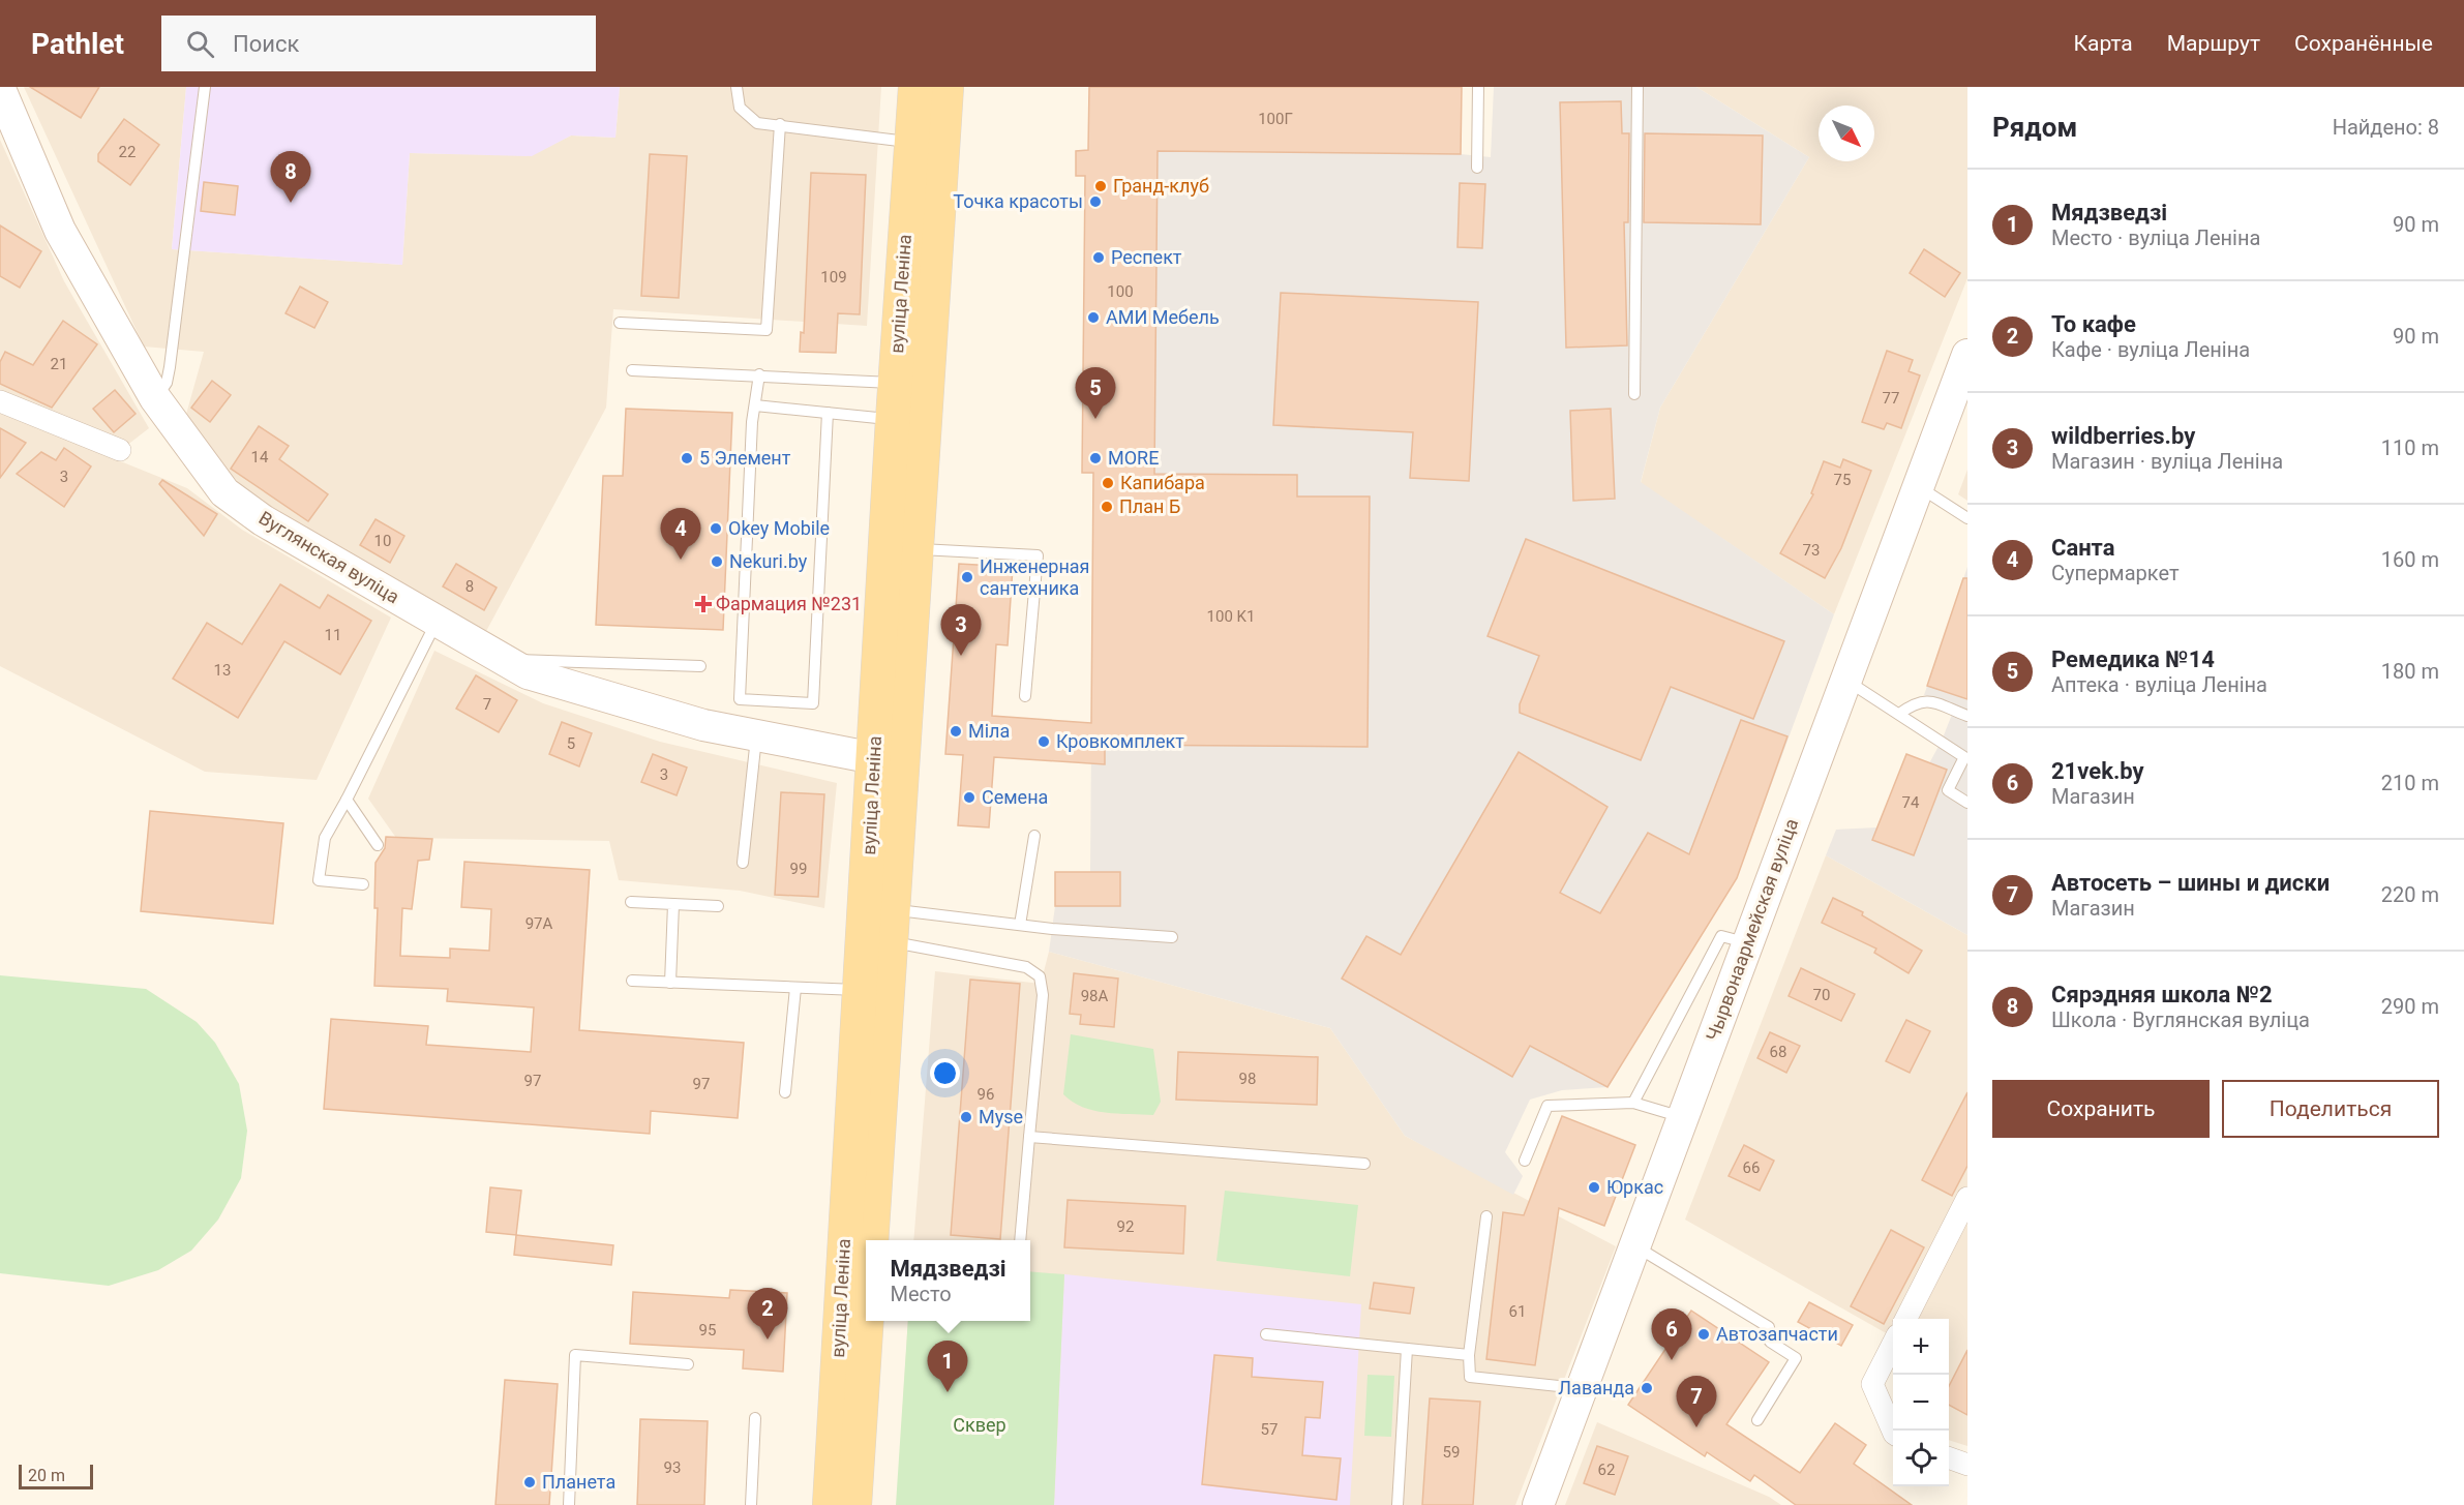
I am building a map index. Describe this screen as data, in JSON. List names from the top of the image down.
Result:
{
  "streets": {
    "main road": ["вуліца Леніна", "Вуглянская вуліца", "Чырвонаармейская вуліца"]
  },
  "crossings": [
    ["вуліца Леніна", "Вуглянская вуліца"]
  ],
  "parks": ["Сквер"],
  "places": {
    "other": [
      "Гранд-клуб",
      "Точка красоты",
      "Респект",
      "АМИ Мебель",
      "5 Элемент",
      "MORE",
      "Капибара",
      "План Б",
      "Okey Mobile",
      "Nekuri.by",
      "Инженерная сантехника",
      "Міла",
      "Кровкомплект",
      "Семена",
      "Myse",
      "Юркас",
      "Автозапчасти",
      "Лаванда",
      "Планета"
    ],
    "health": ["Фармация №231"]
  },
  "house_numbers": [
    "100Г",
    "22",
    "109",
    "100",
    "21",
    "77",
    "14",
    "3",
    "75",
    "10",
    "73",
    "8",
    "100 K1",
    "11",
    "13",
    "7",
    "5",
    "3",
    "74",
    "99",
    "97А",
    "70",
    "98А",
    "68",
    "98",
    "97",
    "97",
    "96",
    "66",
    "92",
    "61",
    "95",
    "57",
    "59",
    "93",
    "62"
  ],
  "scale_bar": "20 m",
  "north": "bottom right",
  "page": {
    "header": "Pathlet",
    "search": "Поиск",
    "nav": ["Карта", "Маршрут", "Сохранённые"],
    "heading": ["Рядом", "Найдено: 8"],
    "pins": [
      "8",
      "5",
      "4",
      "3",
      "2",
      "6",
      "1",
      "7"
    ],
    "list": [
      {
        "mark": "1",
        "name": "Мядзведзі",
        "note": "Место · вуліца Леніна",
        "value": "90 m"
      },
      {
        "mark": "2",
        "name": "То кафе",
        "note": "Кафе · вуліца Леніна",
        "value": "90 m"
      },
      {
        "mark": "3",
        "name": "wildberries.by",
        "note": "Магазин · вуліца Леніна",
        "value": "110 m"
      },
      {
        "mark": "4",
        "name": "Санта",
        "note": "Супермаркет",
        "value": "160 m"
      },
      {
        "mark": "5",
        "name": "Ремедика №14",
        "note": "Аптека · вуліца Леніна",
        "value": "180 m"
      },
      {
        "mark": "6",
        "name": "21vek.by",
        "note": "Магазин",
        "value": "210 m"
      },
      {
        "mark": "7",
        "name": "Автосеть – шины и диски",
        "note": "Магазин",
        "value": "220 m"
      },
      {
        "mark": "8",
        "name": "Сярэдняя школа №2",
        "note": "Школа · Вуглянская вуліца",
        "value": "290 m"
      }
    ],
    "buttons": ["Сохранить", "Поделиться"],
    "popup": ["Мядзведзі", "Место"],
    "map_buttons": ["+", "−"],
    "scale": "20 m"
  }
}
